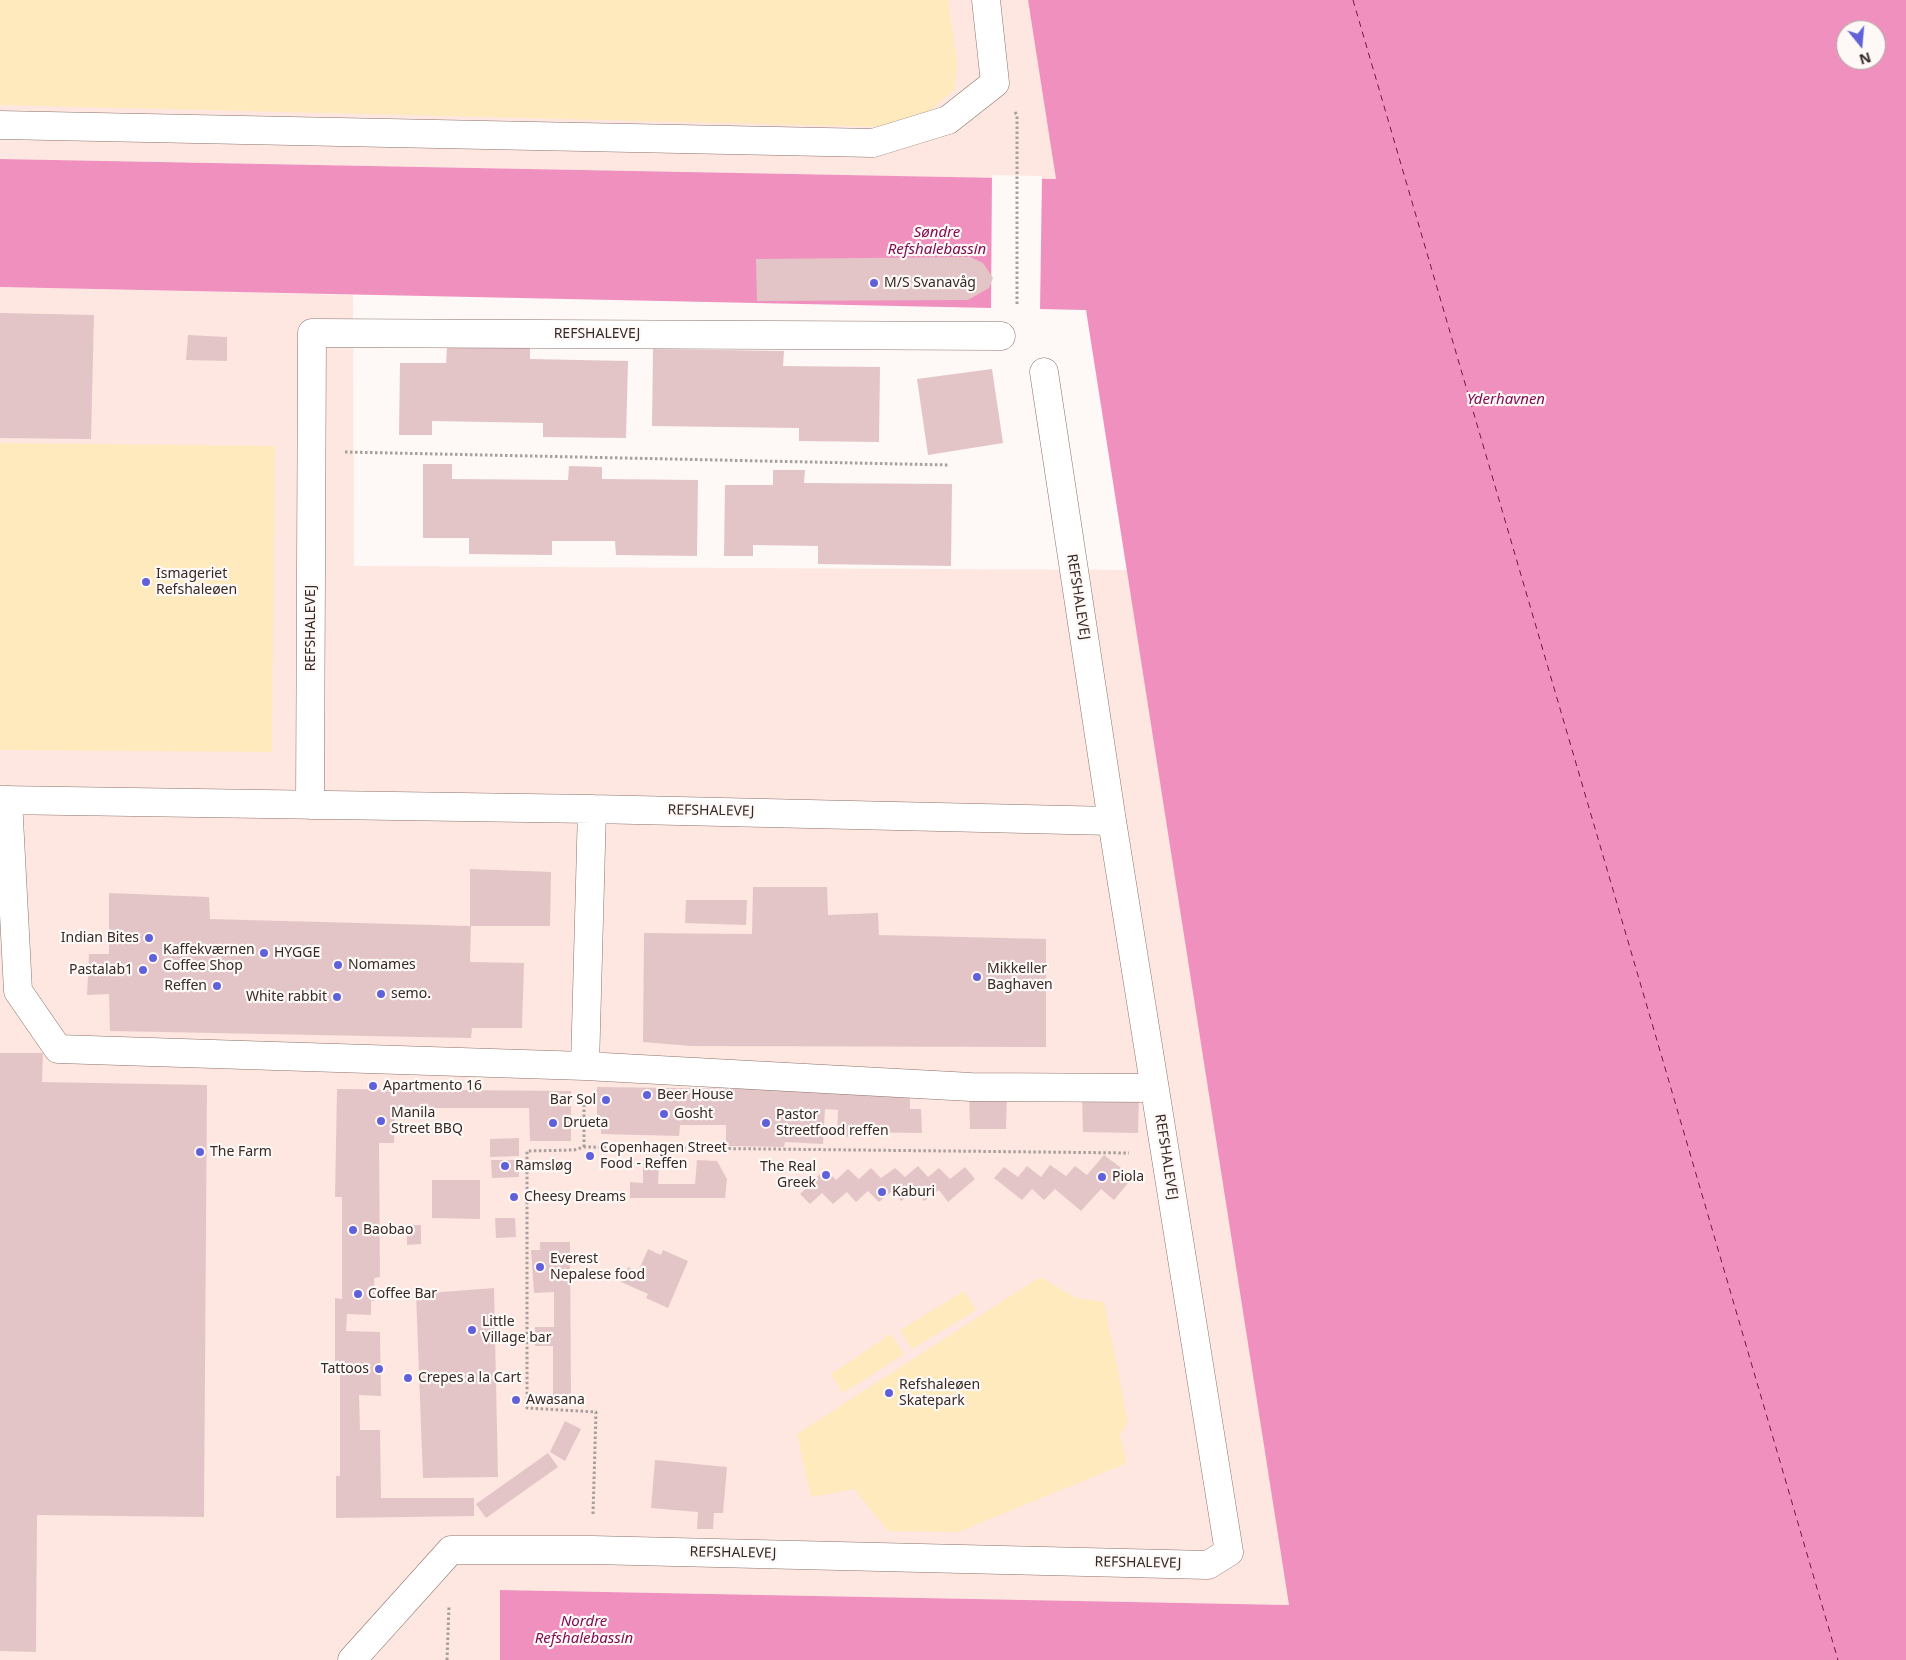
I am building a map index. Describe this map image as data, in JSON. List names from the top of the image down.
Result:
{
  "streets": {
    "lane": ["REFSHALEVEJ"]
  },
  "water": ["Søndre Refshalebassin", "Yderhavnen", "Nordre Refshalebassin"],
  "places": [
    "M/S Svanavåg",
    "Ismageriet Refshaleøen",
    "Indian Bites",
    "HYGGE",
    "Kaffekværnen Coffee Shop",
    "Nomames",
    "Pastalab1",
    "Mikkeller Baghaven",
    "Reffen",
    "semo.",
    "White rabbit",
    "Apartmento 16",
    "Beer House",
    "Bar Sol",
    "Gosht",
    "Manila Street BBQ",
    "Drueta",
    "Pastor Streetfood reffen",
    "The Farm",
    "Copenhagen Street Food - Reffen",
    "Ramsløg",
    "The Real Greek",
    "Piola",
    "Kaburi",
    "Cheesy Dreams",
    "Baobao",
    "Everest Nepalese food",
    "Coffee Bar",
    "Little Village bar",
    "Tattoos",
    "Crepes a la Cart",
    "Refshaleøen Skatepark",
    "Awasana"
  ],
  "north": "bottom"
}
